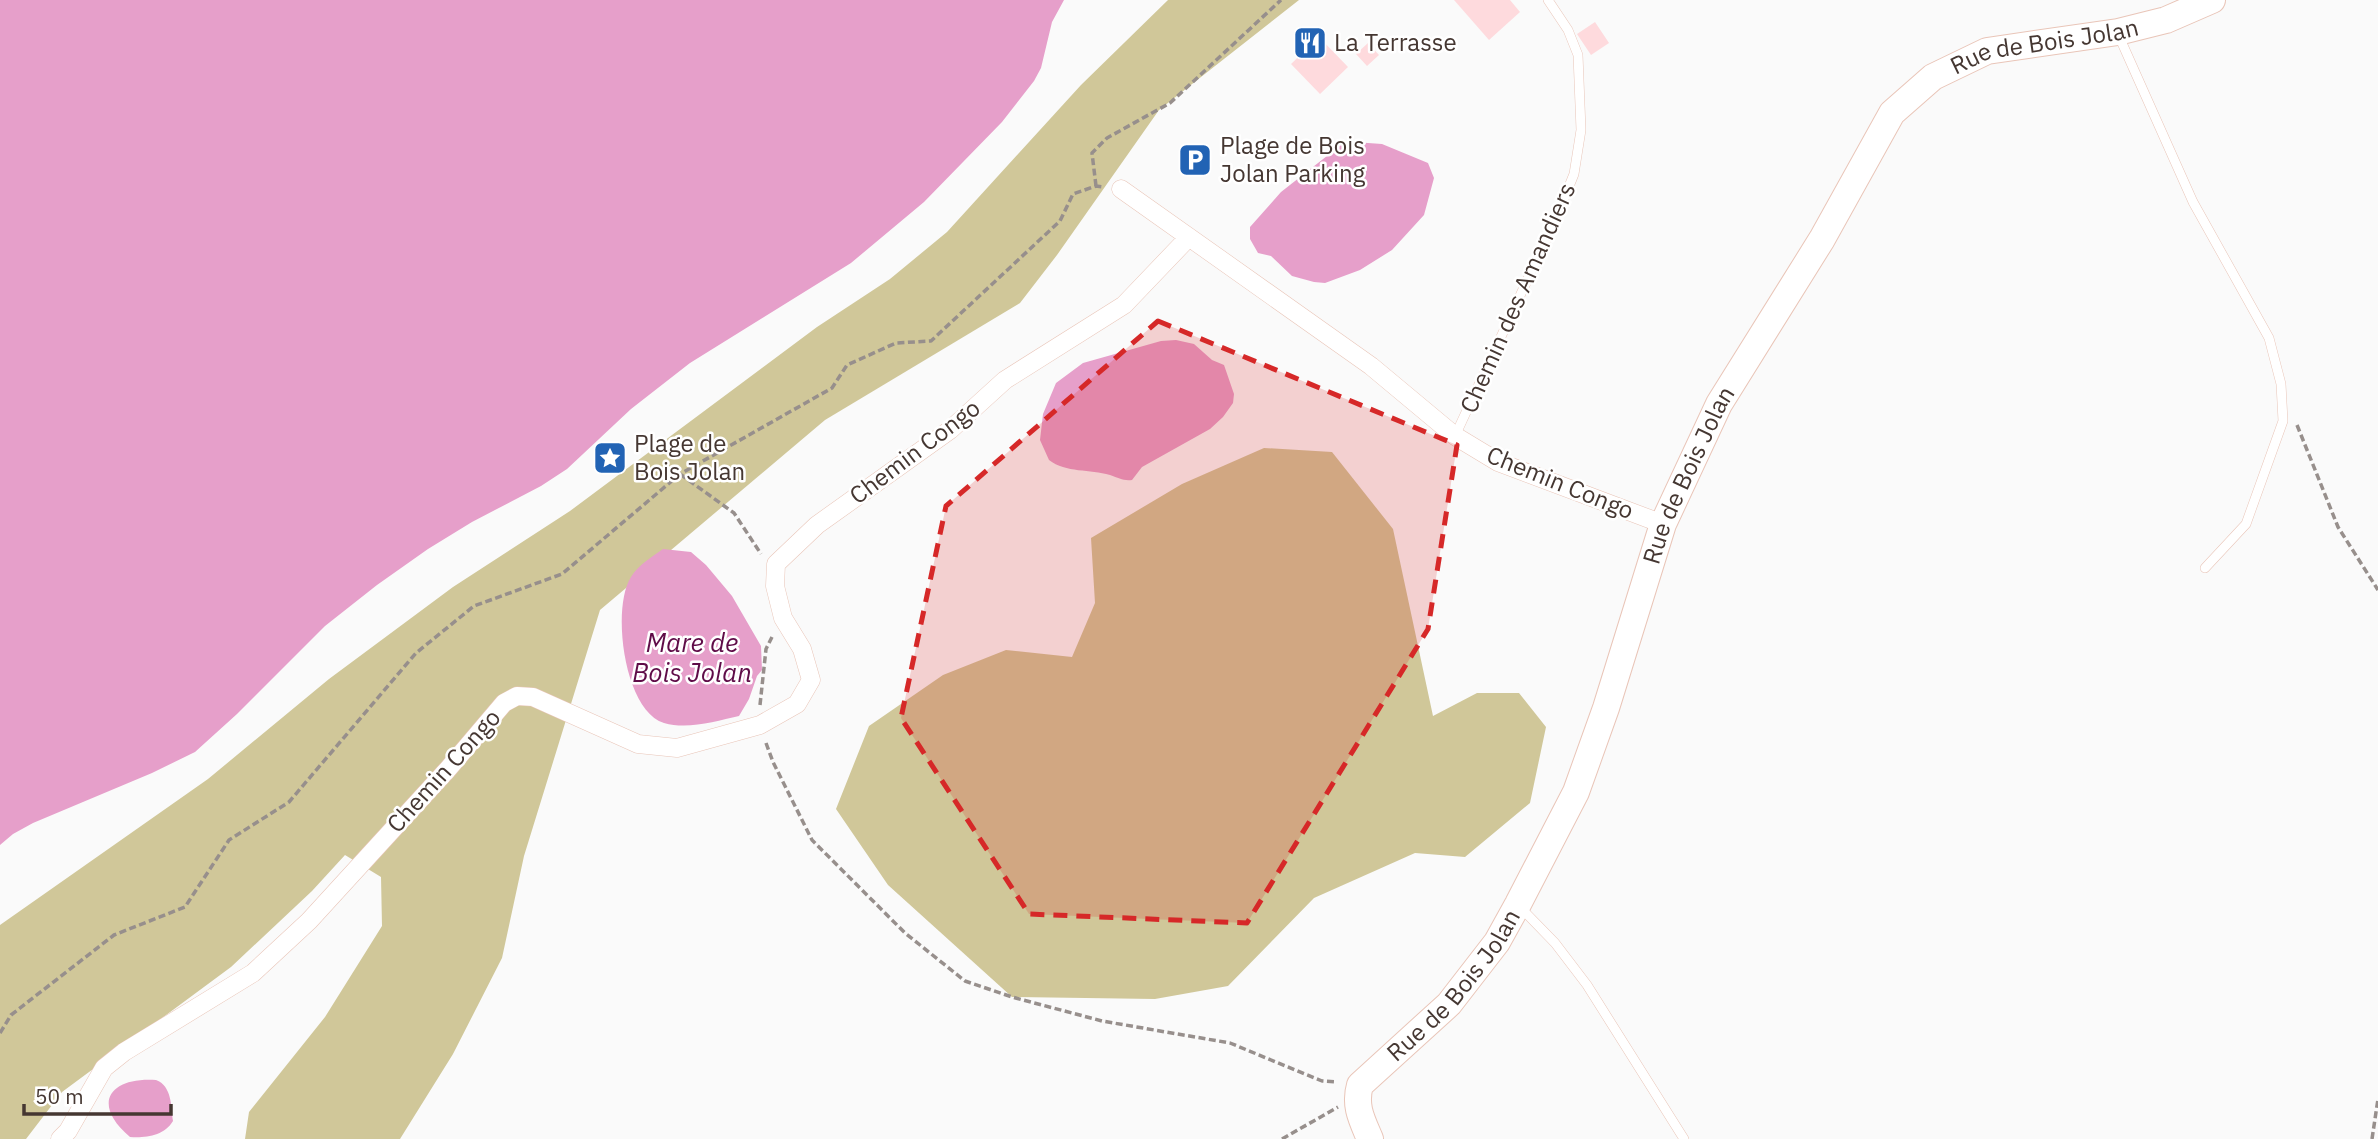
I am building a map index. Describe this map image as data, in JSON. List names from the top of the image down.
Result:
{
  "streets": {
    "street": ["Rue de Bois Jolan", "Chemin Congo"],
    "lane": ["Chemin des Amandiers"]
  },
  "crossings": [
    ["Rue de Bois Jolan", "Chemin Congo"],
    ["Chemin des Amandiers", "Chemin Congo"]
  ],
  "water": ["Mare de Bois Jolan"],
  "places": {
    "restaurant": ["La Terrasse"],
    "parking": ["Plage de Bois Jolan Parking"],
    "place": ["Plage de Bois Jolan"]
  },
  "scale_bar": "50 m"
}
